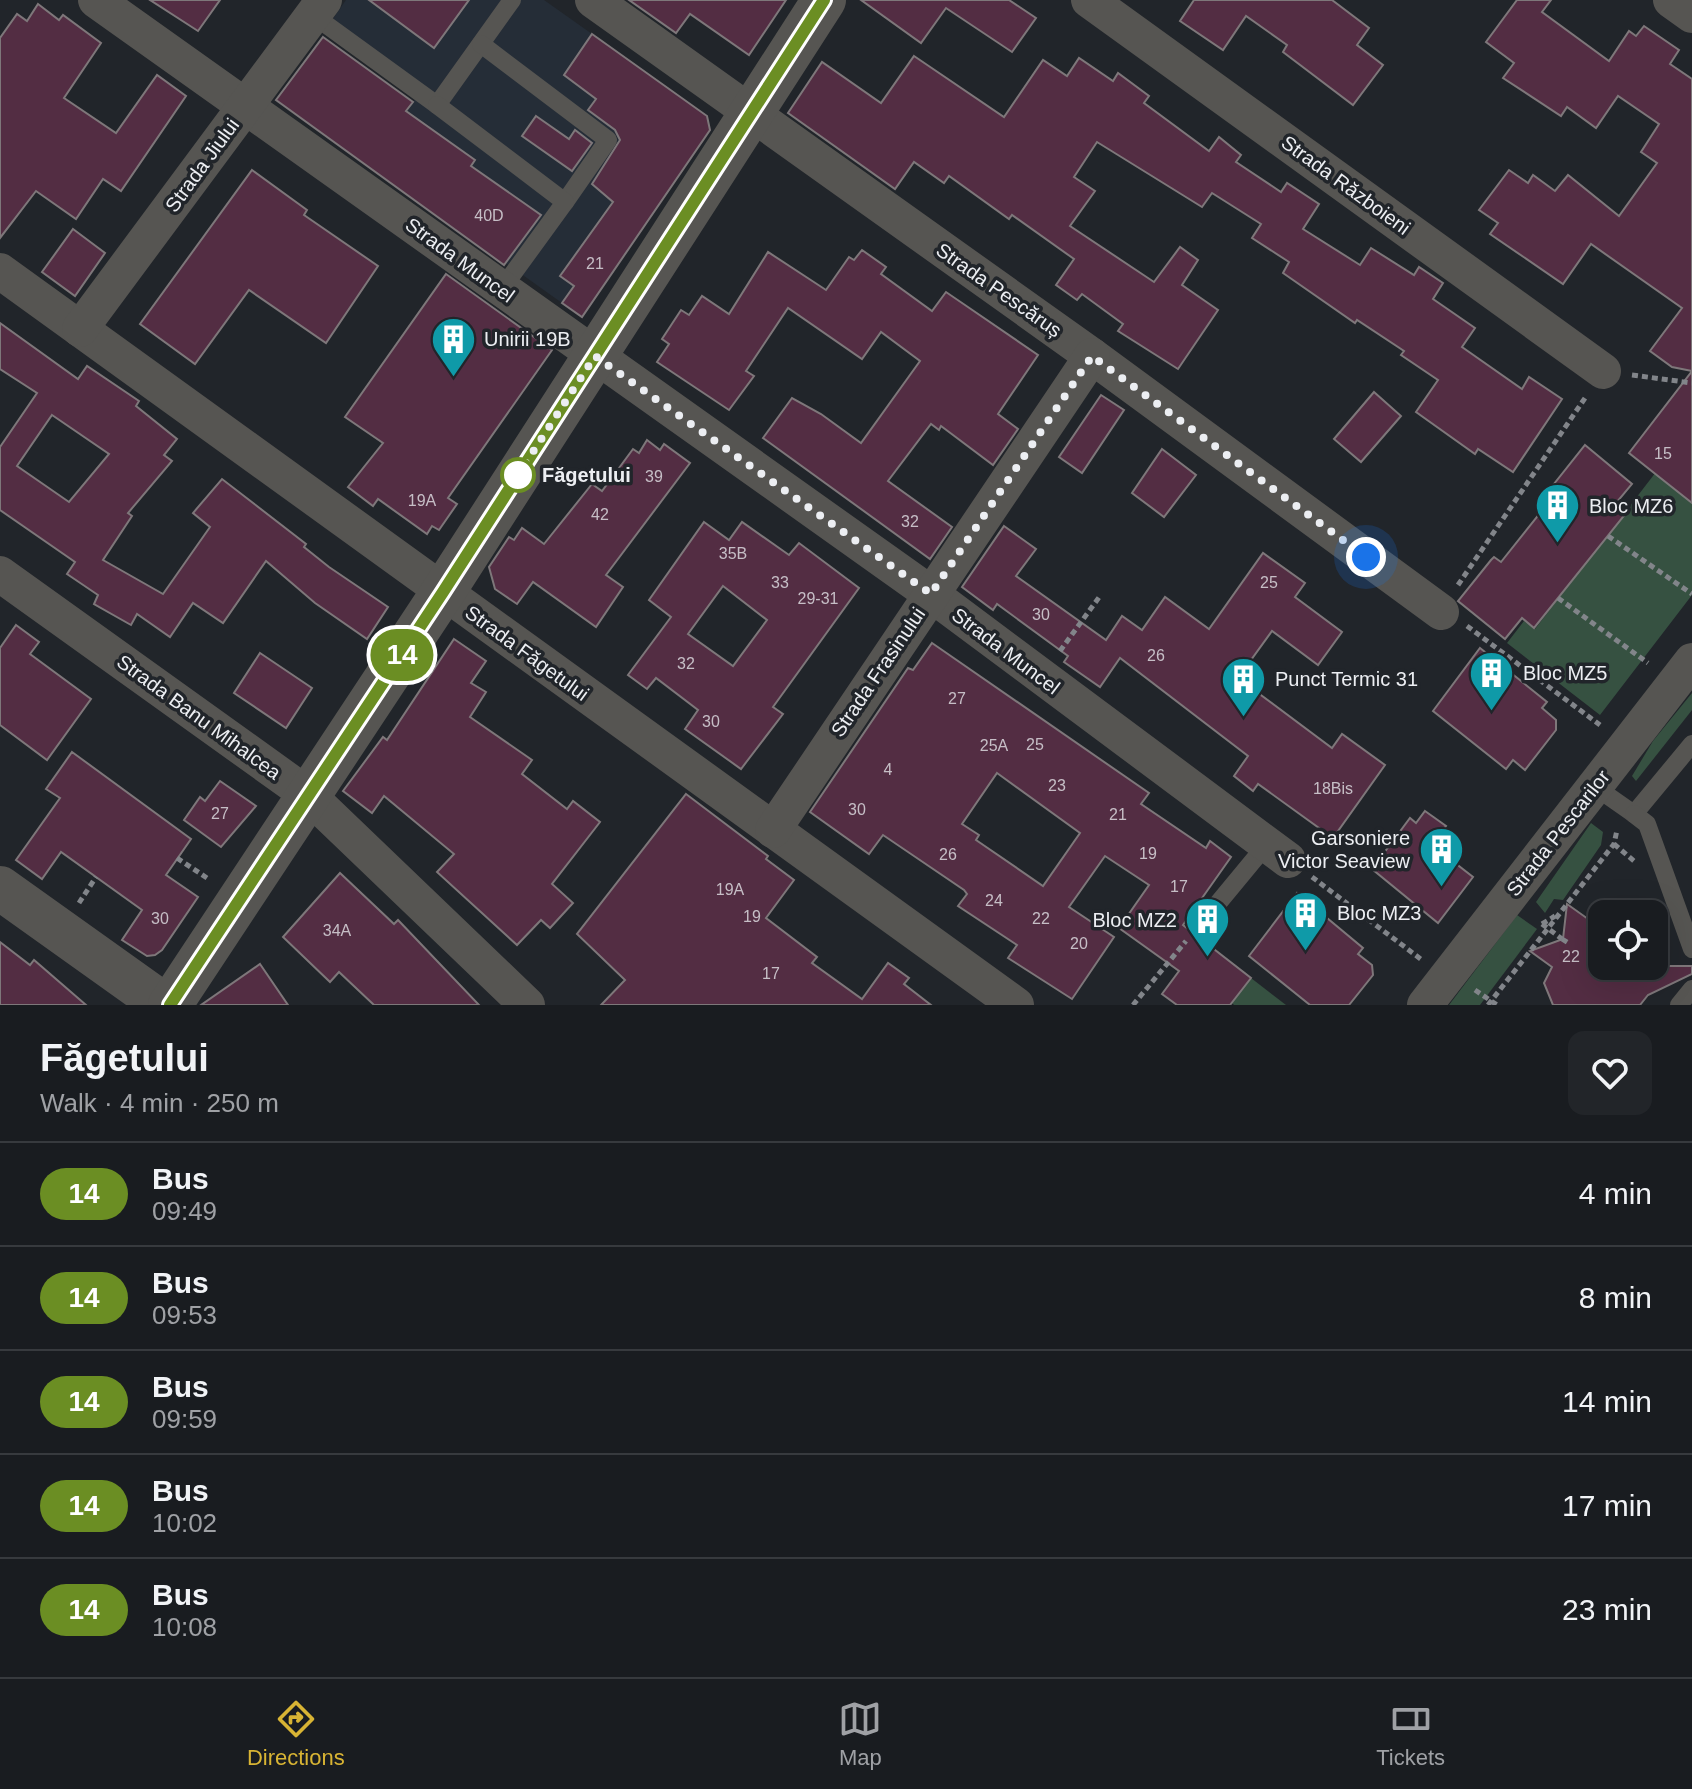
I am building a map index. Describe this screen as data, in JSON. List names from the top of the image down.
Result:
{
  "streets": {
    "street": [
      "Strada Jiului",
      "Strada Războieni",
      "Strada Muncel",
      "Strada Pescăruș",
      "Strada Făgetului",
      "Strada Frasinului",
      "Strada Banu Mihalcea",
      "Strada Pescarilor"
    ]
  },
  "crossings": [
    ["Strada Jiului", "Strada Muncel"],
    ["Strada Jiului", "Strada Făgetului"],
    ["Strada Muncel", "Strada Frasinului"],
    ["Strada Pescăruș", "Strada Frasinului"],
    ["Strada Făgetului", "Strada Frasinului"]
  ],
  "places": {
    "building": [
      "Unirii 19B",
      "Bloc MZ6",
      "Bloc MZ5",
      "Punct Termic 31",
      "Garsoniere Victor Seaview",
      "Bloc MZ3",
      "Bloc MZ2"
    ],
    "other": ["Făgetului"]
  },
  "lines": ["bus line 14"],
  "house_numbers": [
    "40D",
    "21",
    "15",
    "39",
    "19A",
    "42",
    "32",
    "35B",
    "33",
    "25",
    "29-31",
    "30",
    "26",
    "32",
    "27",
    "30",
    "25",
    "25A",
    "4",
    "23",
    "18Bis",
    "30",
    "27",
    "21",
    "19",
    "26",
    "17",
    "19A",
    "24",
    "19",
    "30",
    "22",
    "34A",
    "20",
    "22",
    "17"
  ],
  "page": {
    "on_map": "14",
    "heading": ["Făgetului", "Walk · 4 min · 250 m"],
    "list": [
      {
        "mark": "14",
        "name": "Bus",
        "note": "09:49",
        "value": "4 min"
      },
      {
        "mark": "14",
        "name": "Bus",
        "note": "09:53",
        "value": "8 min"
      },
      {
        "mark": "14",
        "name": "Bus",
        "note": "09:59",
        "value": "14 min"
      },
      {
        "mark": "14",
        "name": "Bus",
        "note": "10:02",
        "value": "17 min"
      },
      {
        "mark": "14",
        "name": "Bus",
        "note": "10:08",
        "value": "23 min"
      }
    ],
    "tabs": ["Directions", "Map", "Tickets"]
  }
}
